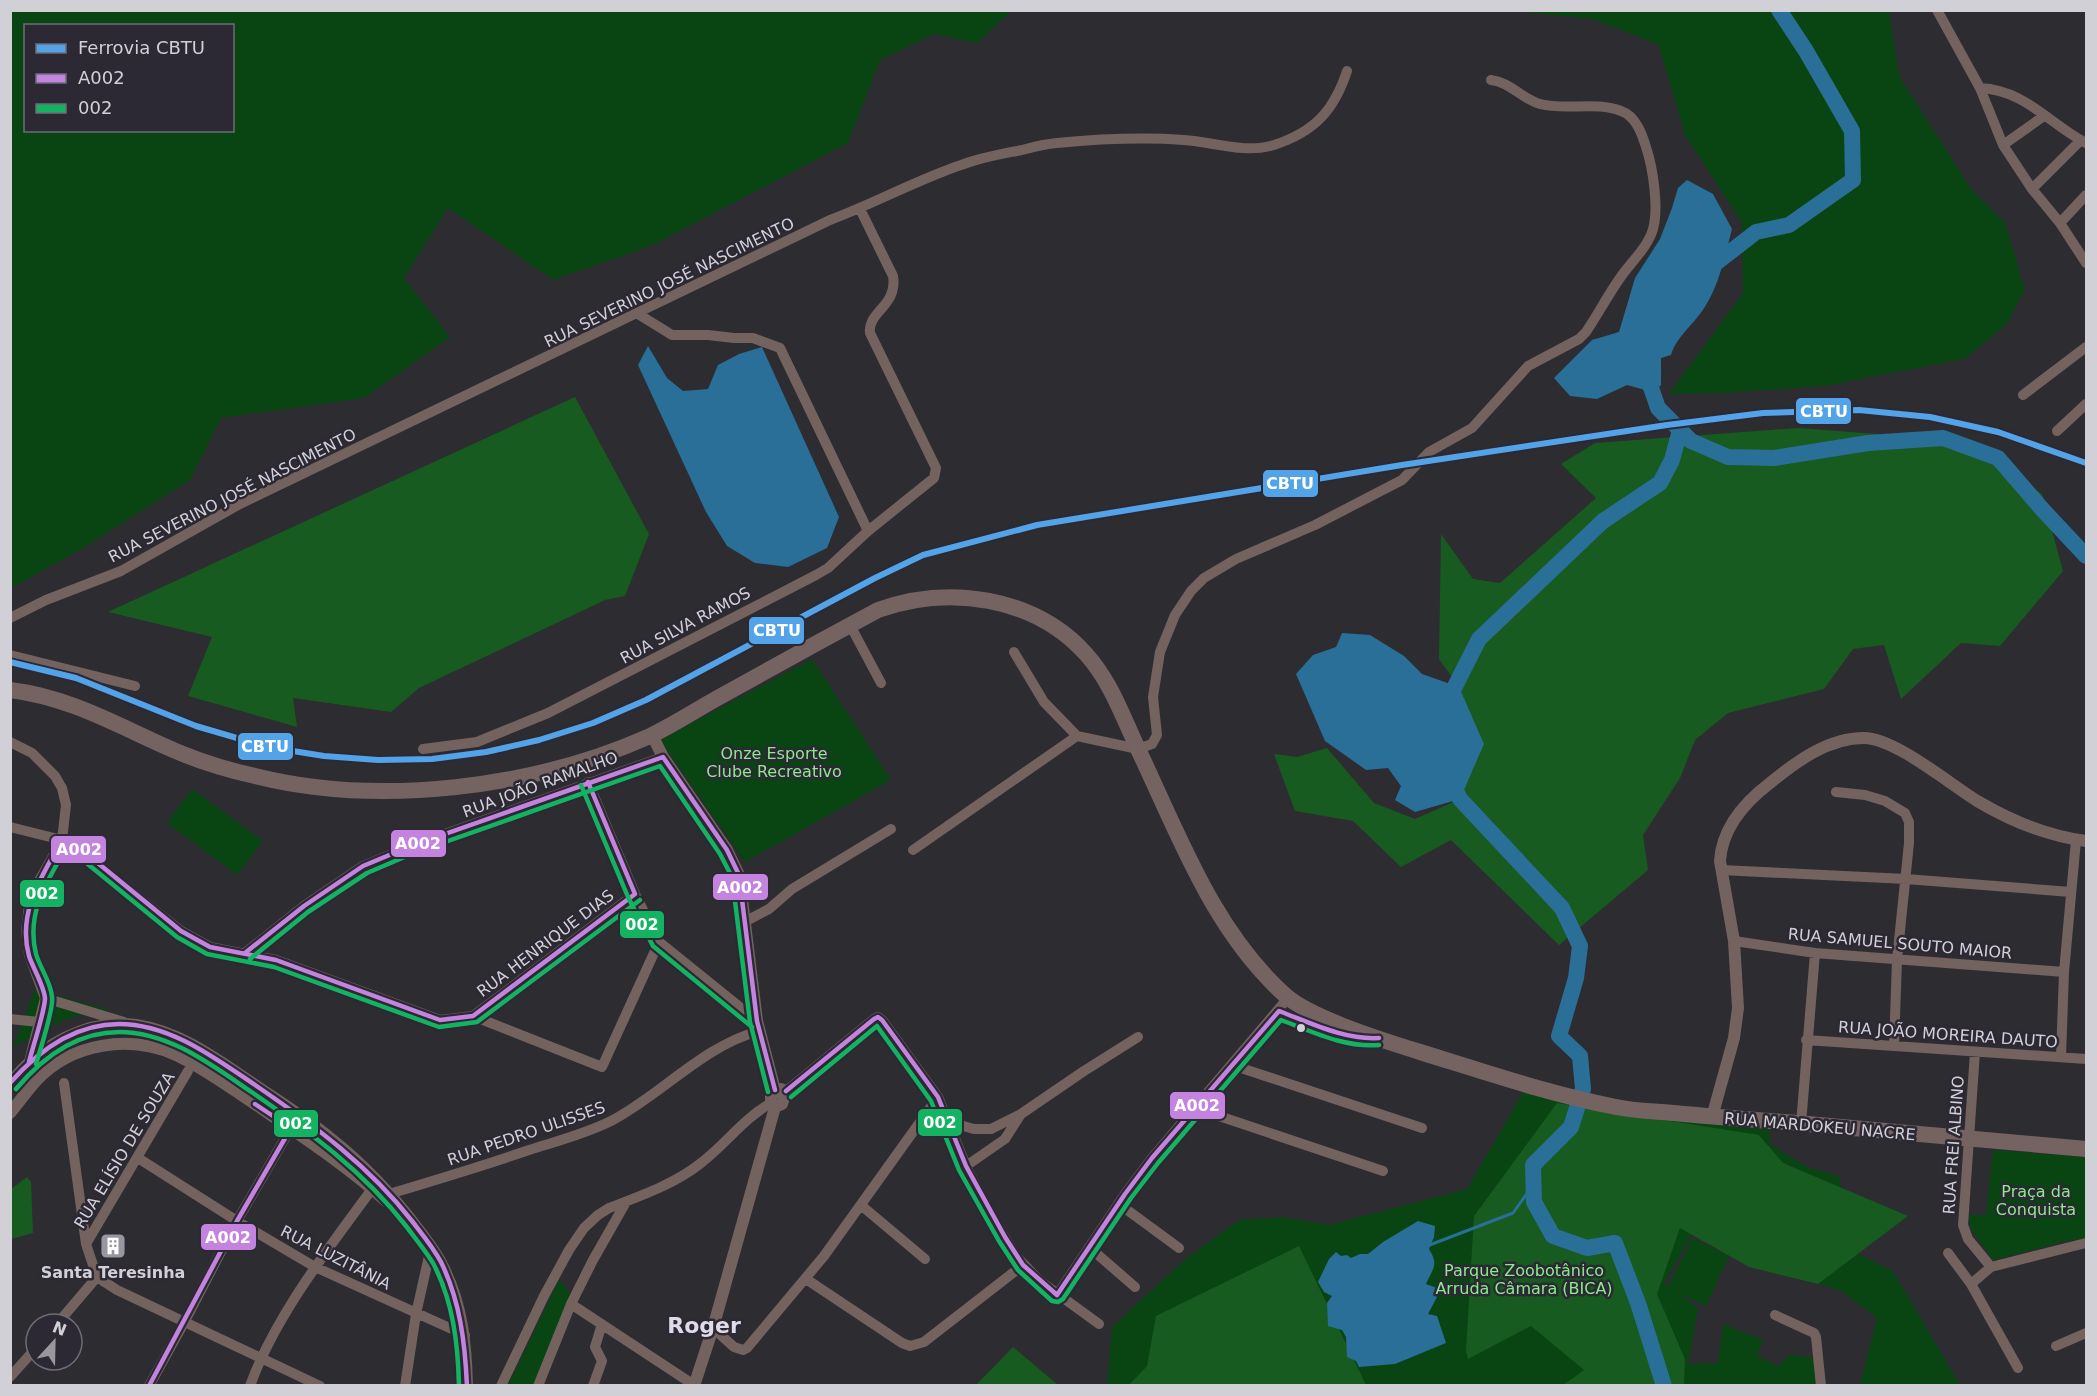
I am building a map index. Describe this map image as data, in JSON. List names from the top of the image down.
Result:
{
  "streets": {
    "main road": ["RUA MARDOKEU NACRE"],
    "street": [
      "RUA SEVERINO JOSÉ NASCIMENTO",
      "RUA SILVA RAMOS",
      "RUA JOÃO RAMALHO",
      "RUA HENRIQUE DIAS",
      "RUA SAMUEL SOUTO MAIOR",
      "RUA JOÃO MOREIRA DAUTO",
      "RUA PEDRO ULISSES",
      "RUA FREI ALBINO",
      "RUA ELÍSIO DE SOUZA",
      "RUA LUZITÂNIA"
    ]
  },
  "crossings": [
    ["RUA SEVERINO JOSÉ NASCIMENTO", "RUA SILVA RAMOS"],
    ["RUA JOÃO MOREIRA DAUTO", "RUA FREI ALBINO"],
    ["RUA MARDOKEU NACRE", "RUA FREI ALBINO"],
    ["RUA ELÍSIO DE SOUZA", "RUA LUZITÂNIA"]
  ],
  "districts": ["Roger"],
  "parks": ["Onze Esporte Clube Recreativo", "Praça da Conquista", "Parque Zoobotânico Arruda Câmara (BICA)"],
  "places": {
    "building": ["Santa Teresinha"]
  },
  "lines": ["rail line CBTU", "transit line A002", "transit line 002"],
  "legend": ["Ferrovia CBTU", "A002", "002"],
  "north": "top"
}
